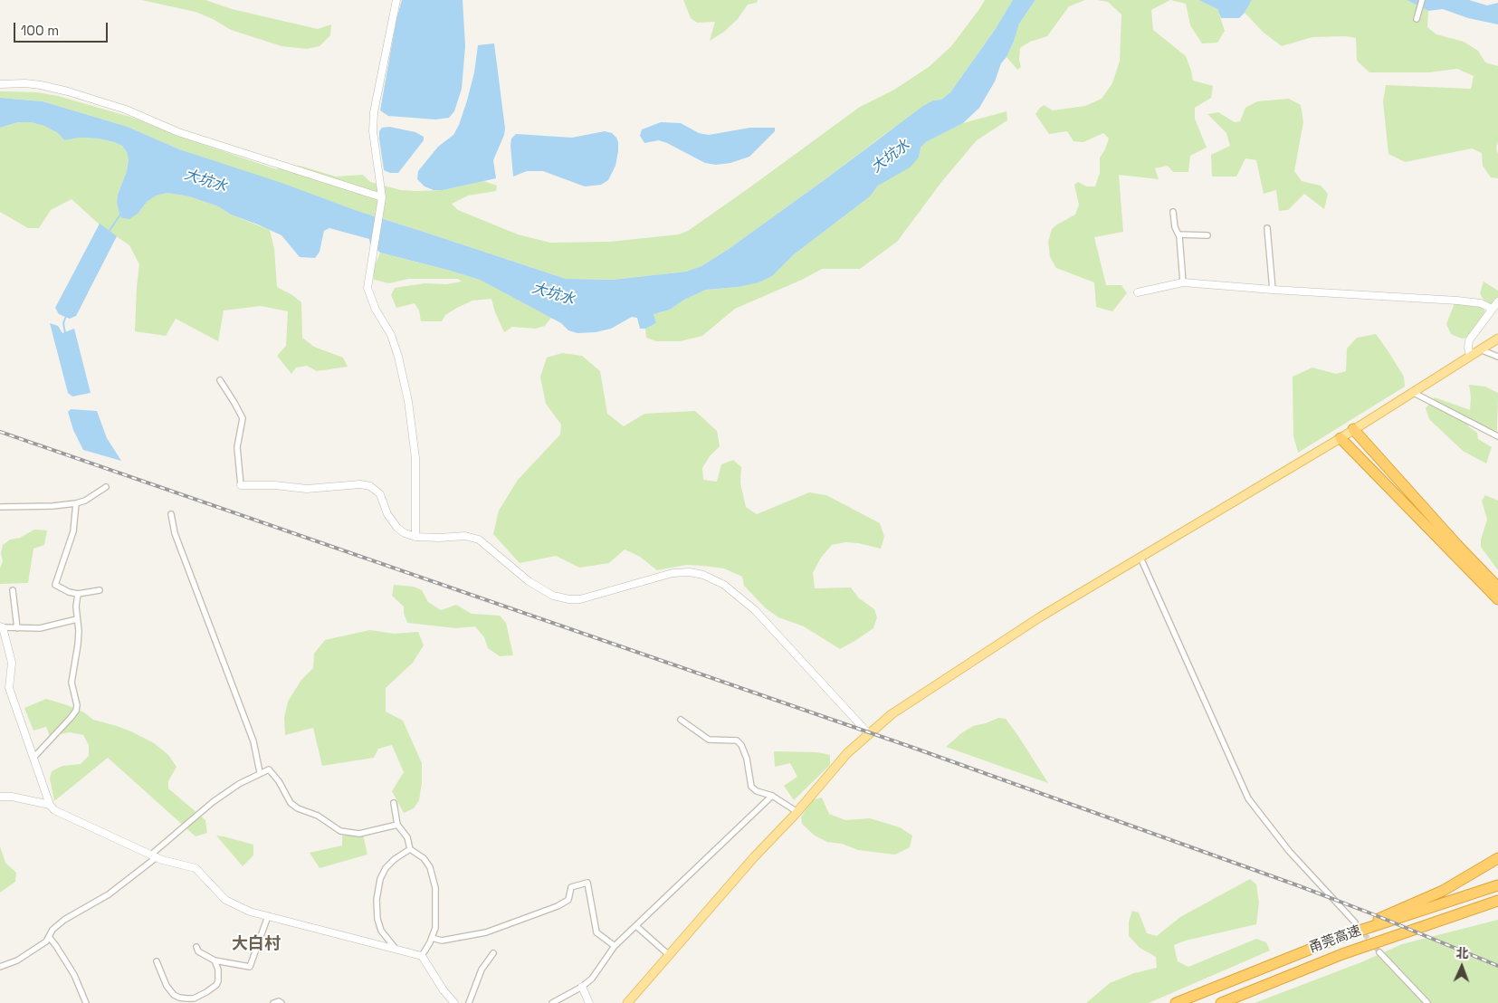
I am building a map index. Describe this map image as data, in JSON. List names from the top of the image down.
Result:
{
  "streets": {
    "highway": ["甬莞高速"]
  },
  "districts": ["大白村"],
  "water": ["大坑水"],
  "scale_bar": "100 m",
  "north": "top"
}
